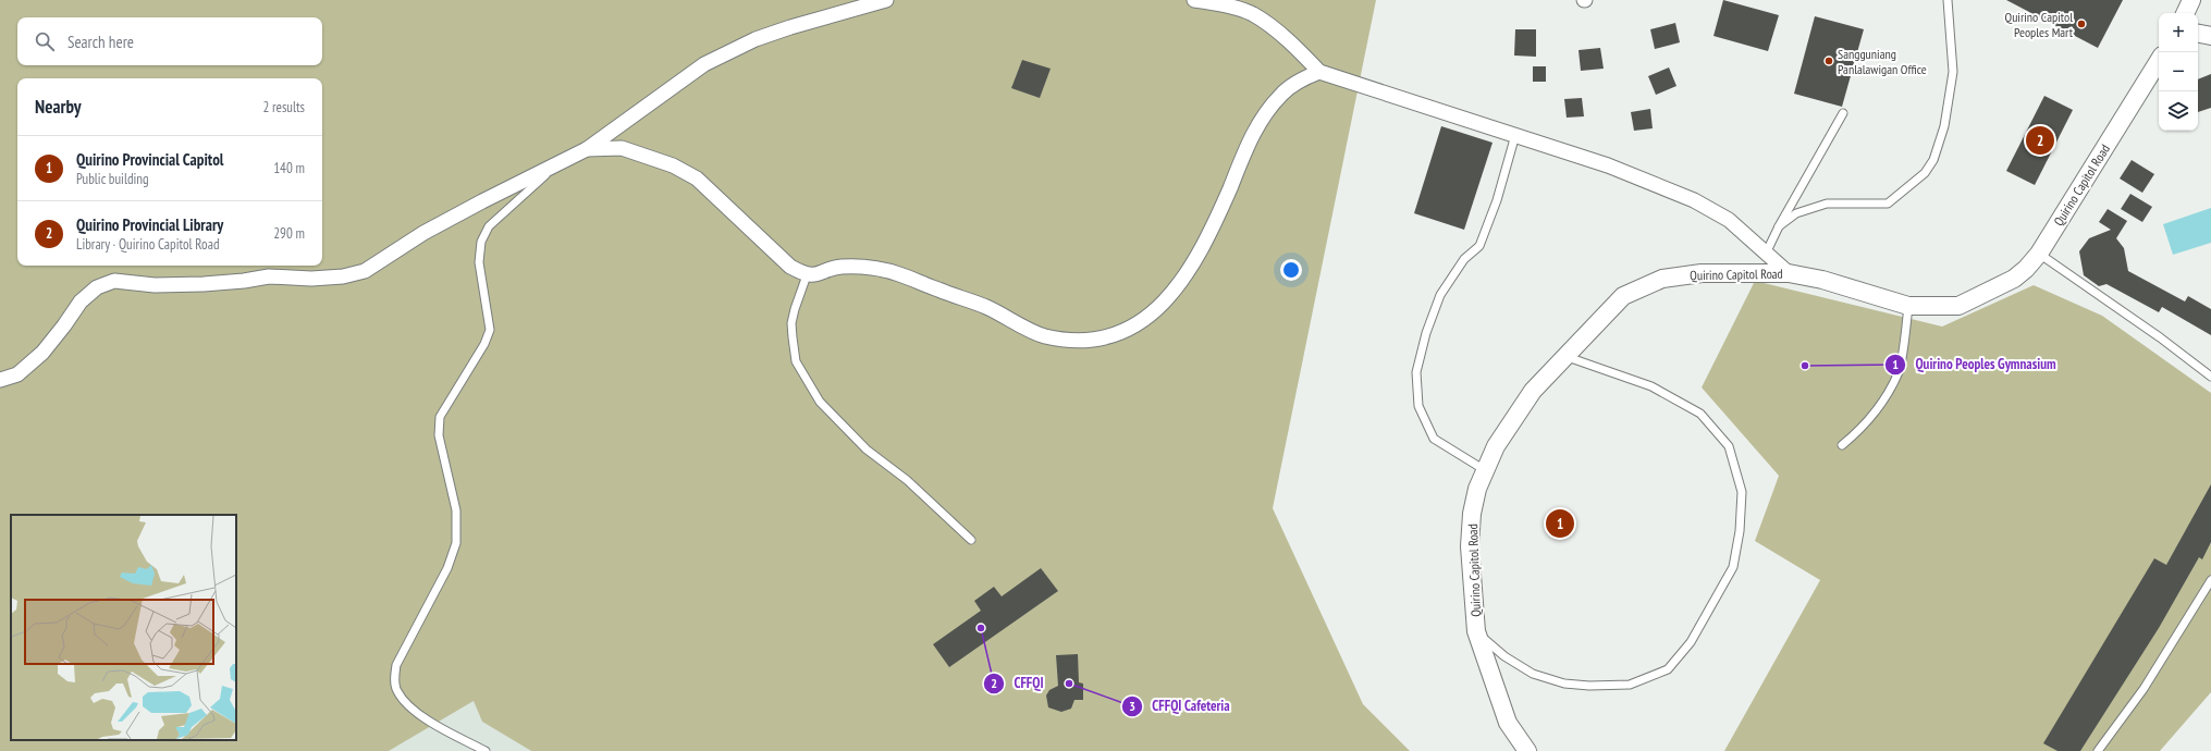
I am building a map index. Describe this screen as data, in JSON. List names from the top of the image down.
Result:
{
  "streets": {
    "street": ["Quirino Capitol Road"]
  },
  "places": [
    "Quirino Capitol Peoples Mart",
    "Sangguniang Panlalawigan Office",
    "Quirino Peoples Gymnasium",
    "CFFQI",
    "CFFQI Cafeteria"
  ],
  "page": {
    "map_buttons": ["+", "−"],
    "search": "Search here",
    "heading": ["Nearby", "2 results"],
    "pins": ["2", "1"],
    "list": [
      {
        "mark": "1",
        "name": "Quirino Provincial Capitol",
        "note": "Public building",
        "value": "140 m"
      },
      {
        "mark": "2",
        "name": "Quirino Provincial Library",
        "note": "Library · Quirino Capitol Road",
        "value": "290 m"
      }
    ]
  }
}
